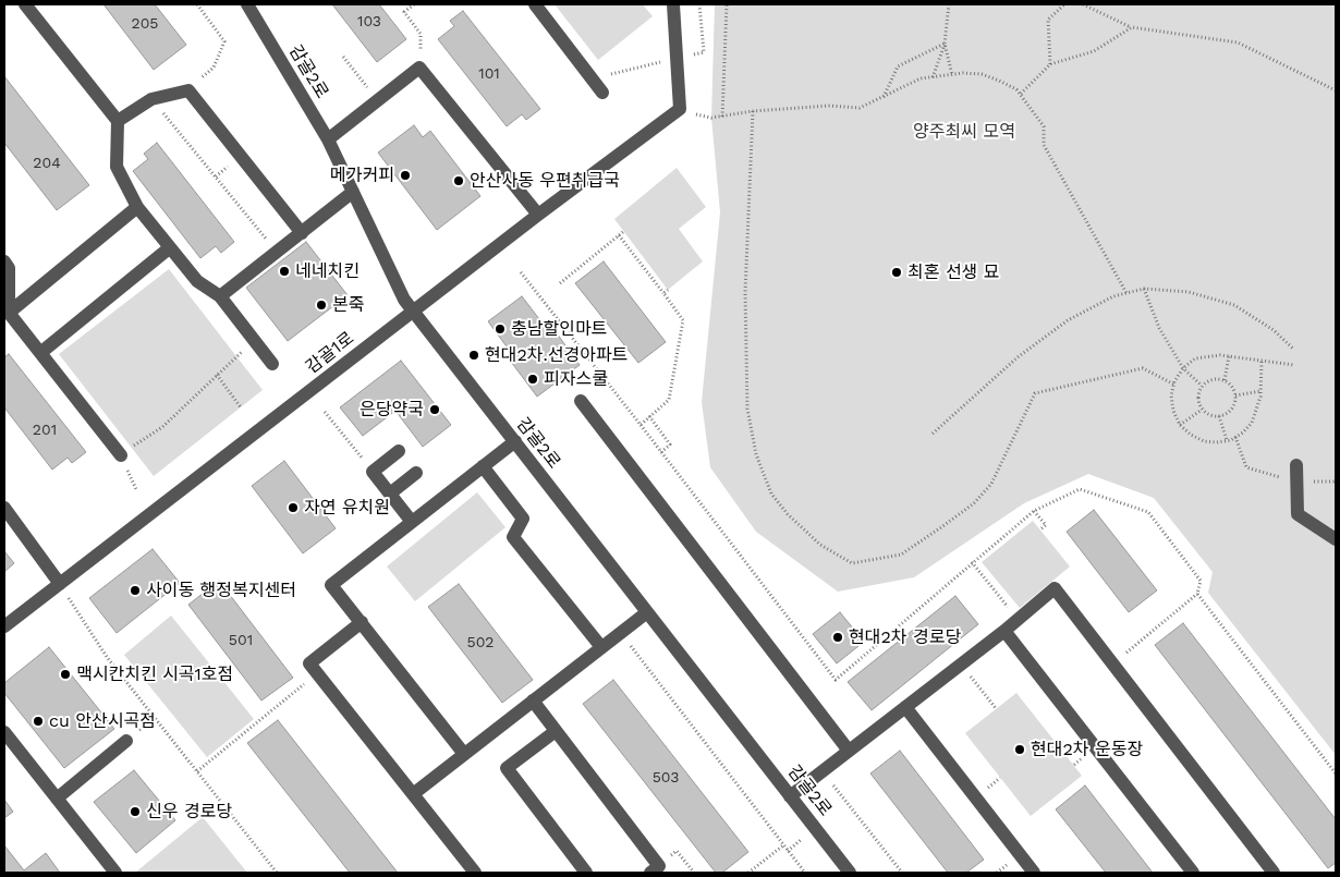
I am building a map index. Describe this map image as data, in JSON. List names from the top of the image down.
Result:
{
  "streets": {
    "street": ["감골2로", "감골1로"]
  },
  "crossings": [
    ["감골2로", "감골1로"]
  ],
  "parks": ["양주최씨 모역"],
  "places": [
    "메가커피",
    "안산사동 우편취급국",
    "네네치킨",
    "최혼 선생 묘",
    "본죽",
    "충남할인마트",
    "현대2차.선경아파트",
    "피자스쿨",
    "은당약국",
    "자연 유치원",
    "사이동 행정복지센터",
    "현대2차 경로당",
    "맥시칸치킨 시곡1호점",
    "cu 안산시곡점",
    "현대2차 운동장",
    "신우 경로당"
  ],
  "house_numbers": [
    "103",
    "205",
    "101",
    "204",
    "201",
    "501",
    "502",
    "503"
  ]
}
